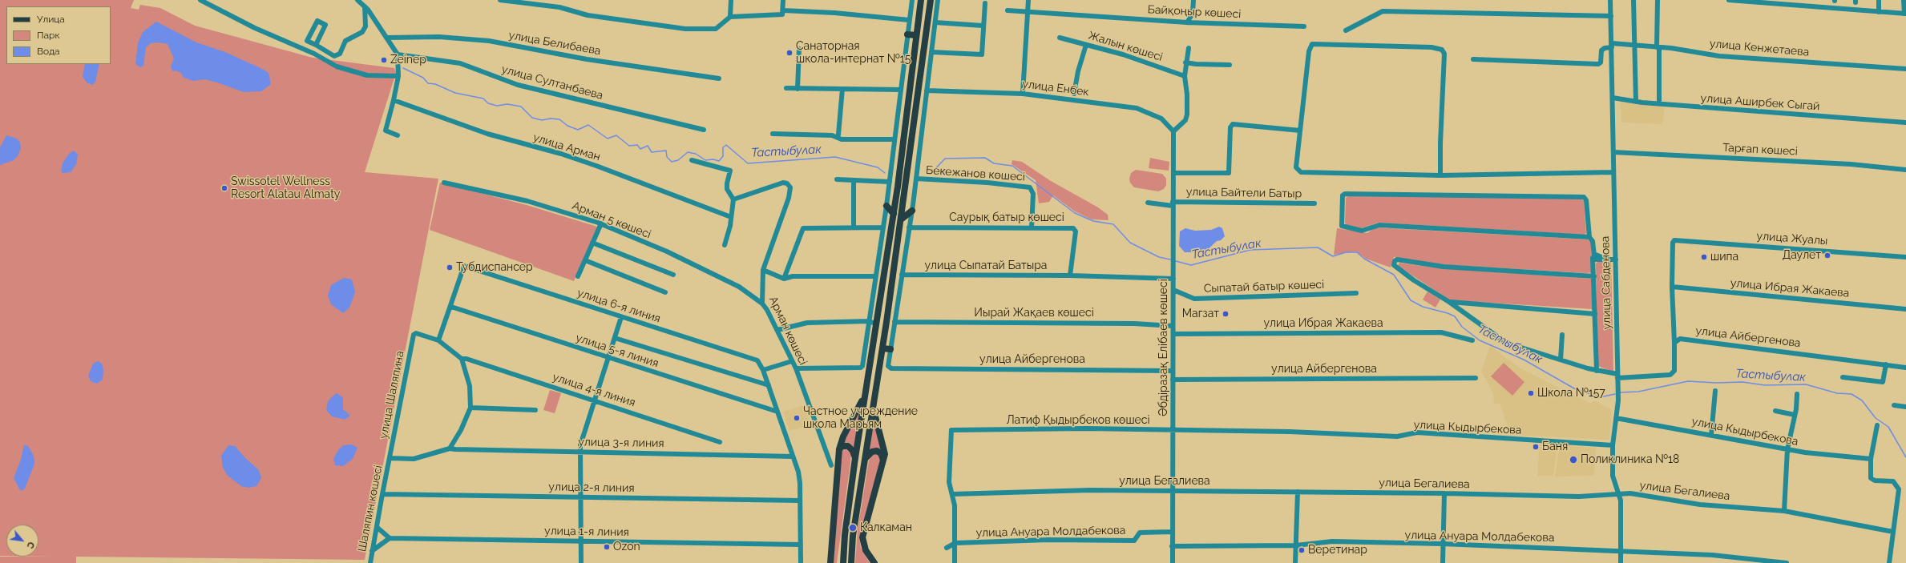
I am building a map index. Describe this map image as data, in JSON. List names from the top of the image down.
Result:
{
  "streets": {
    "street": [
      "Байқоңыр көшесі",
      "улица Белибаева",
      "Жалын көшесі",
      "улица Кенжетаева",
      "улица Султанбаева",
      "улица Енбек",
      "улица Аширбек Сыгай",
      "улица Арман",
      "Тарғап көшесі",
      "Бекежанов көшесі",
      "улица Байтели Батыр",
      "Саурық батыр көшесі",
      "Арман 5 көшесі",
      "улица Жуалы",
      "улица Сыпатай Батыра",
      "улица Сабденова",
      "Сыпатай батыр көшесі",
      "улица Ибрая Жакаева",
      "улица 6-я линия",
      "Иырай Жақаев көшесі",
      "Арман көшесі",
      "улица Айбергенова",
      "Әбдіразақ Елібаев көшесі",
      "улица 5-я линия",
      "улица 4-я линия",
      "улица Шаляпина",
      "Латиф Қыдырбеков көшесі",
      "улица Кыдырбекова",
      "улица 3-я линия",
      "улица Бегалиева",
      "улица 2-я линия",
      "Шаляпин көшесі",
      "улица 1-я линия",
      "улица Ануара Молдабекова"
    ]
  },
  "crossings": [
    ["улица Кенжетаева", "улица Сабденова"],
    ["улица Енбек", "Әбдіразақ Елібаев көшесі"],
    ["улица Аширбек Сыгай", "улица Сабденова"],
    ["Тарғап көшесі", "улица Сабденова"],
    ["Бекежанов көшесі", "Саурық батыр көшесі"],
    ["улица Байтели Батыр", "Әбдіразақ Елібаев көшесі"],
    ["Саурық батыр көшесі", "улица Сыпатай Батыра"],
    ["Арман 5 көшесі", "Арман көшесі"],
    ["улица Жуалы", "улица Ибрая Жакаева"],
    ["улица Сыпатай Батыра", "Әбдіразақ Елібаев көшесі"],
    ["улица Сабденова", "улица Кыдырбекова"],
    ["улица Сабденова", "улица Бегалиева"],
    ["улица Сабденова", "улица Ануара Молдабекова"],
    ["Сыпатай батыр көшесі", "Әбдіразақ Елібаев көшесі"],
    ["улица Ибрая Жакаева", "Әбдіразақ Елібаев көшесі"],
    ["улица 6-я линия", "улица 5-я линия"],
    ["Иырай Жақаев көшесі", "Әбдіразақ Елібаев көшесі"],
    ["улица Айбергенова", "Әбдіразақ Елібаев көшесі"],
    ["Әбдіразақ Елібаев көшесі", "Латиф Қыдырбеков көшесі"],
    ["Әбдіразақ Елібаев көшесі", "улица Бегалиева"],
    ["Әбдіразақ Елібаев көшесі", "улица Ануара Молдабекова"],
    ["улица Шаляпина", "Шаляпин көшесі"],
    ["Латиф Қыдырбеков көшесі", "улица Кыдырбекова"],
    ["Латиф Қыдырбеков көшесі", "улица Бегалиева"],
    ["улица 2-я линия", "Шаляпин көшесі"]
  ],
  "water": ["Тастыбулак"],
  "places": [
    "Санаторная школа-интернат №15",
    "Zeinep",
    "Swissotel Wellness Resort Alatau Almaty",
    "Даулет",
    "шипа",
    "Тубдиспансер",
    "Магзат",
    "Школа №157",
    "Частное учреждение школа Марьям",
    "Баня",
    "Поликлиника №18",
    "Калкаман",
    "Ozon",
    "Веретинар"
  ],
  "legend": ["Улица", "Парк", "Вода"],
  "north": "bottom right"
}
